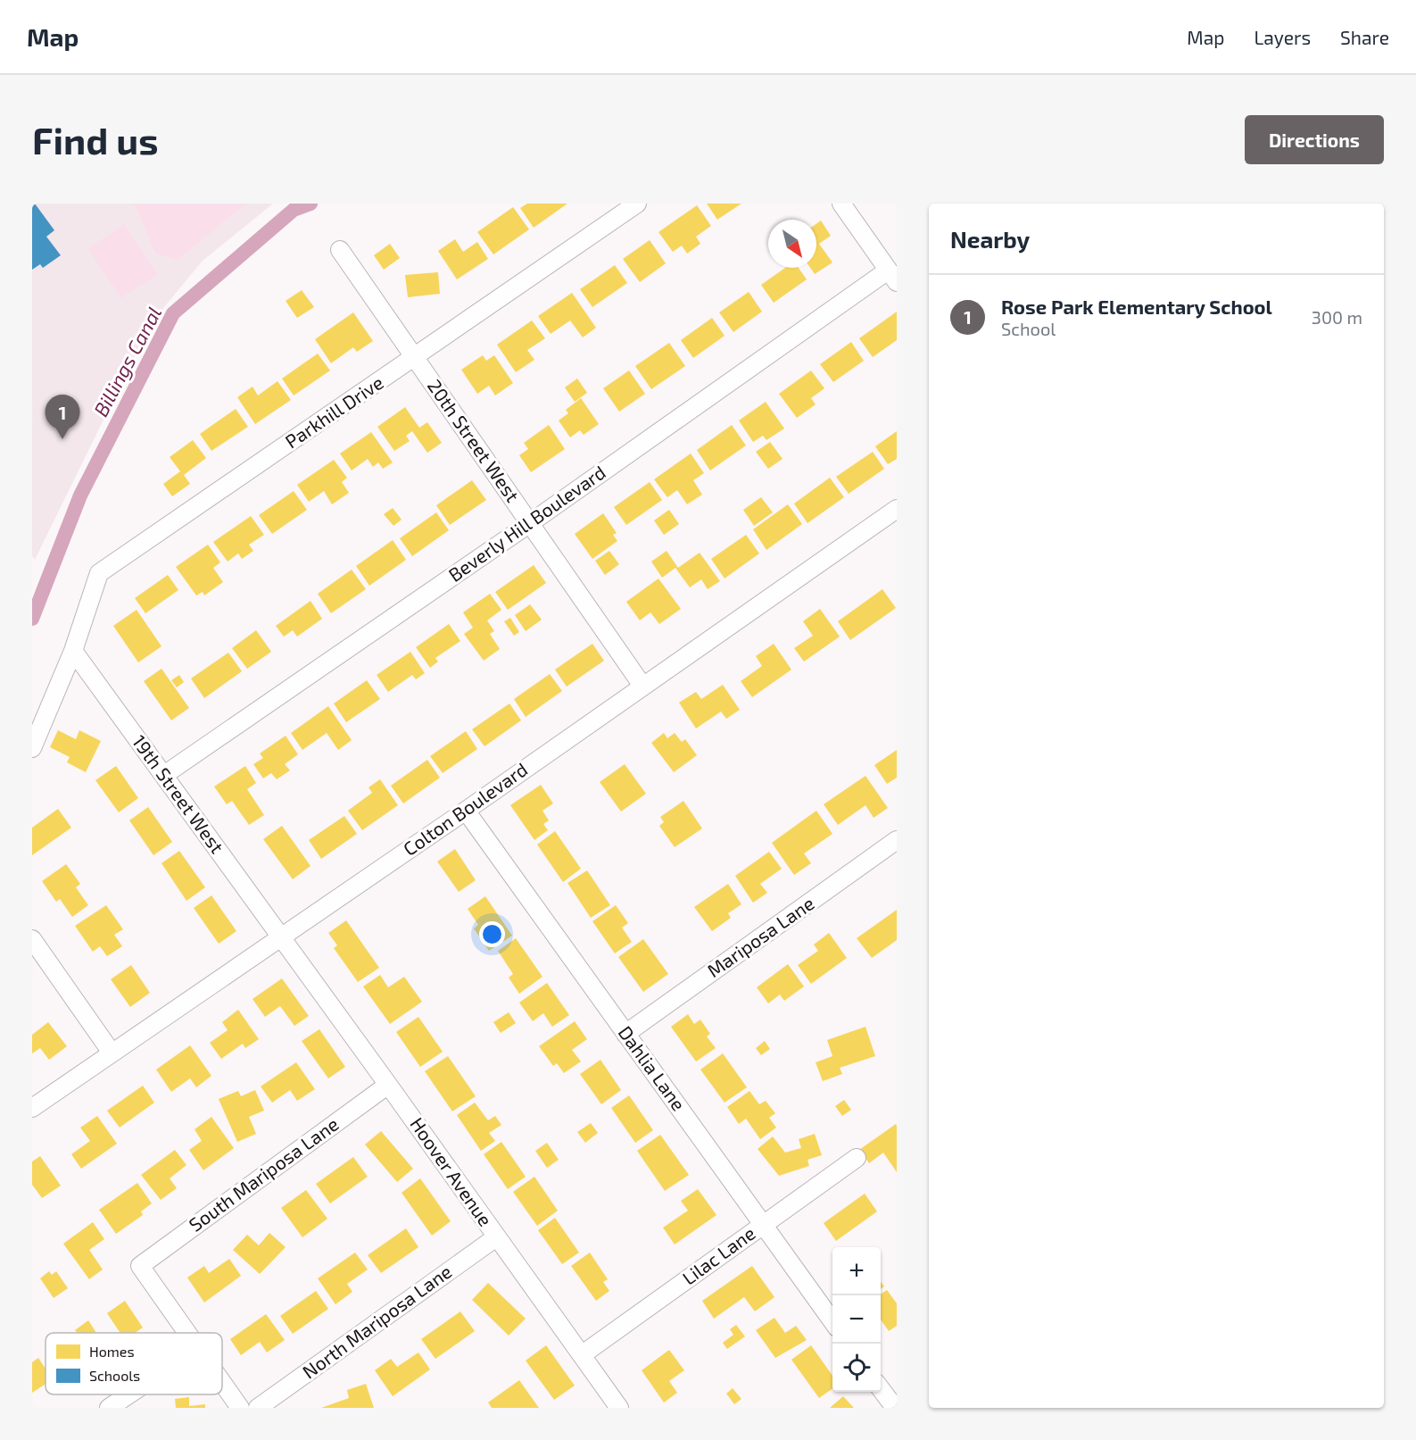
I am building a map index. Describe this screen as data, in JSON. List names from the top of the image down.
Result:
{
  "streets": {
    "street": [
      "Parkhill Drive",
      "20th Street West",
      "Beverly Hill Boulevard",
      "19th Street West",
      "Colton Boulevard",
      "Mariposa Lane",
      "Dahlia Lane",
      "Hoover Avenue",
      "South Mariposa Lane",
      "Lilac Lane",
      "North Mariposa Lane"
    ]
  },
  "crossings": [
    ["Parkhill Drive", "20th Street West"],
    ["Parkhill Drive", "19th Street West"],
    ["20th Street West", "Beverly Hill Boulevard"],
    ["20th Street West", "Colton Boulevard"],
    ["Beverly Hill Boulevard", "19th Street West"],
    ["19th Street West", "Colton Boulevard"],
    ["19th Street West", "Hoover Avenue"],
    ["Colton Boulevard", "Dahlia Lane"],
    ["Colton Boulevard", "Hoover Avenue"],
    ["Mariposa Lane", "Dahlia Lane"],
    ["Dahlia Lane", "Lilac Lane"],
    ["Hoover Avenue", "South Mariposa Lane"],
    ["Hoover Avenue", "Lilac Lane"],
    ["Hoover Avenue", "North Mariposa Lane"]
  ],
  "water": ["Billings Canal"],
  "legend": ["Homes", "Schools"],
  "north": "bottom right",
  "page": {
    "header": "Map",
    "nav": ["Map", "Layers", "Share"],
    "buttons": "Directions",
    "title": "Find us",
    "heading": "Nearby",
    "list": [
      {
        "mark": "1",
        "name": "Rose Park Elementary School",
        "note": "School",
        "value": "300 m"
      }
    ],
    "pins": "1",
    "map_buttons": ["+", "−"]
  }
}
